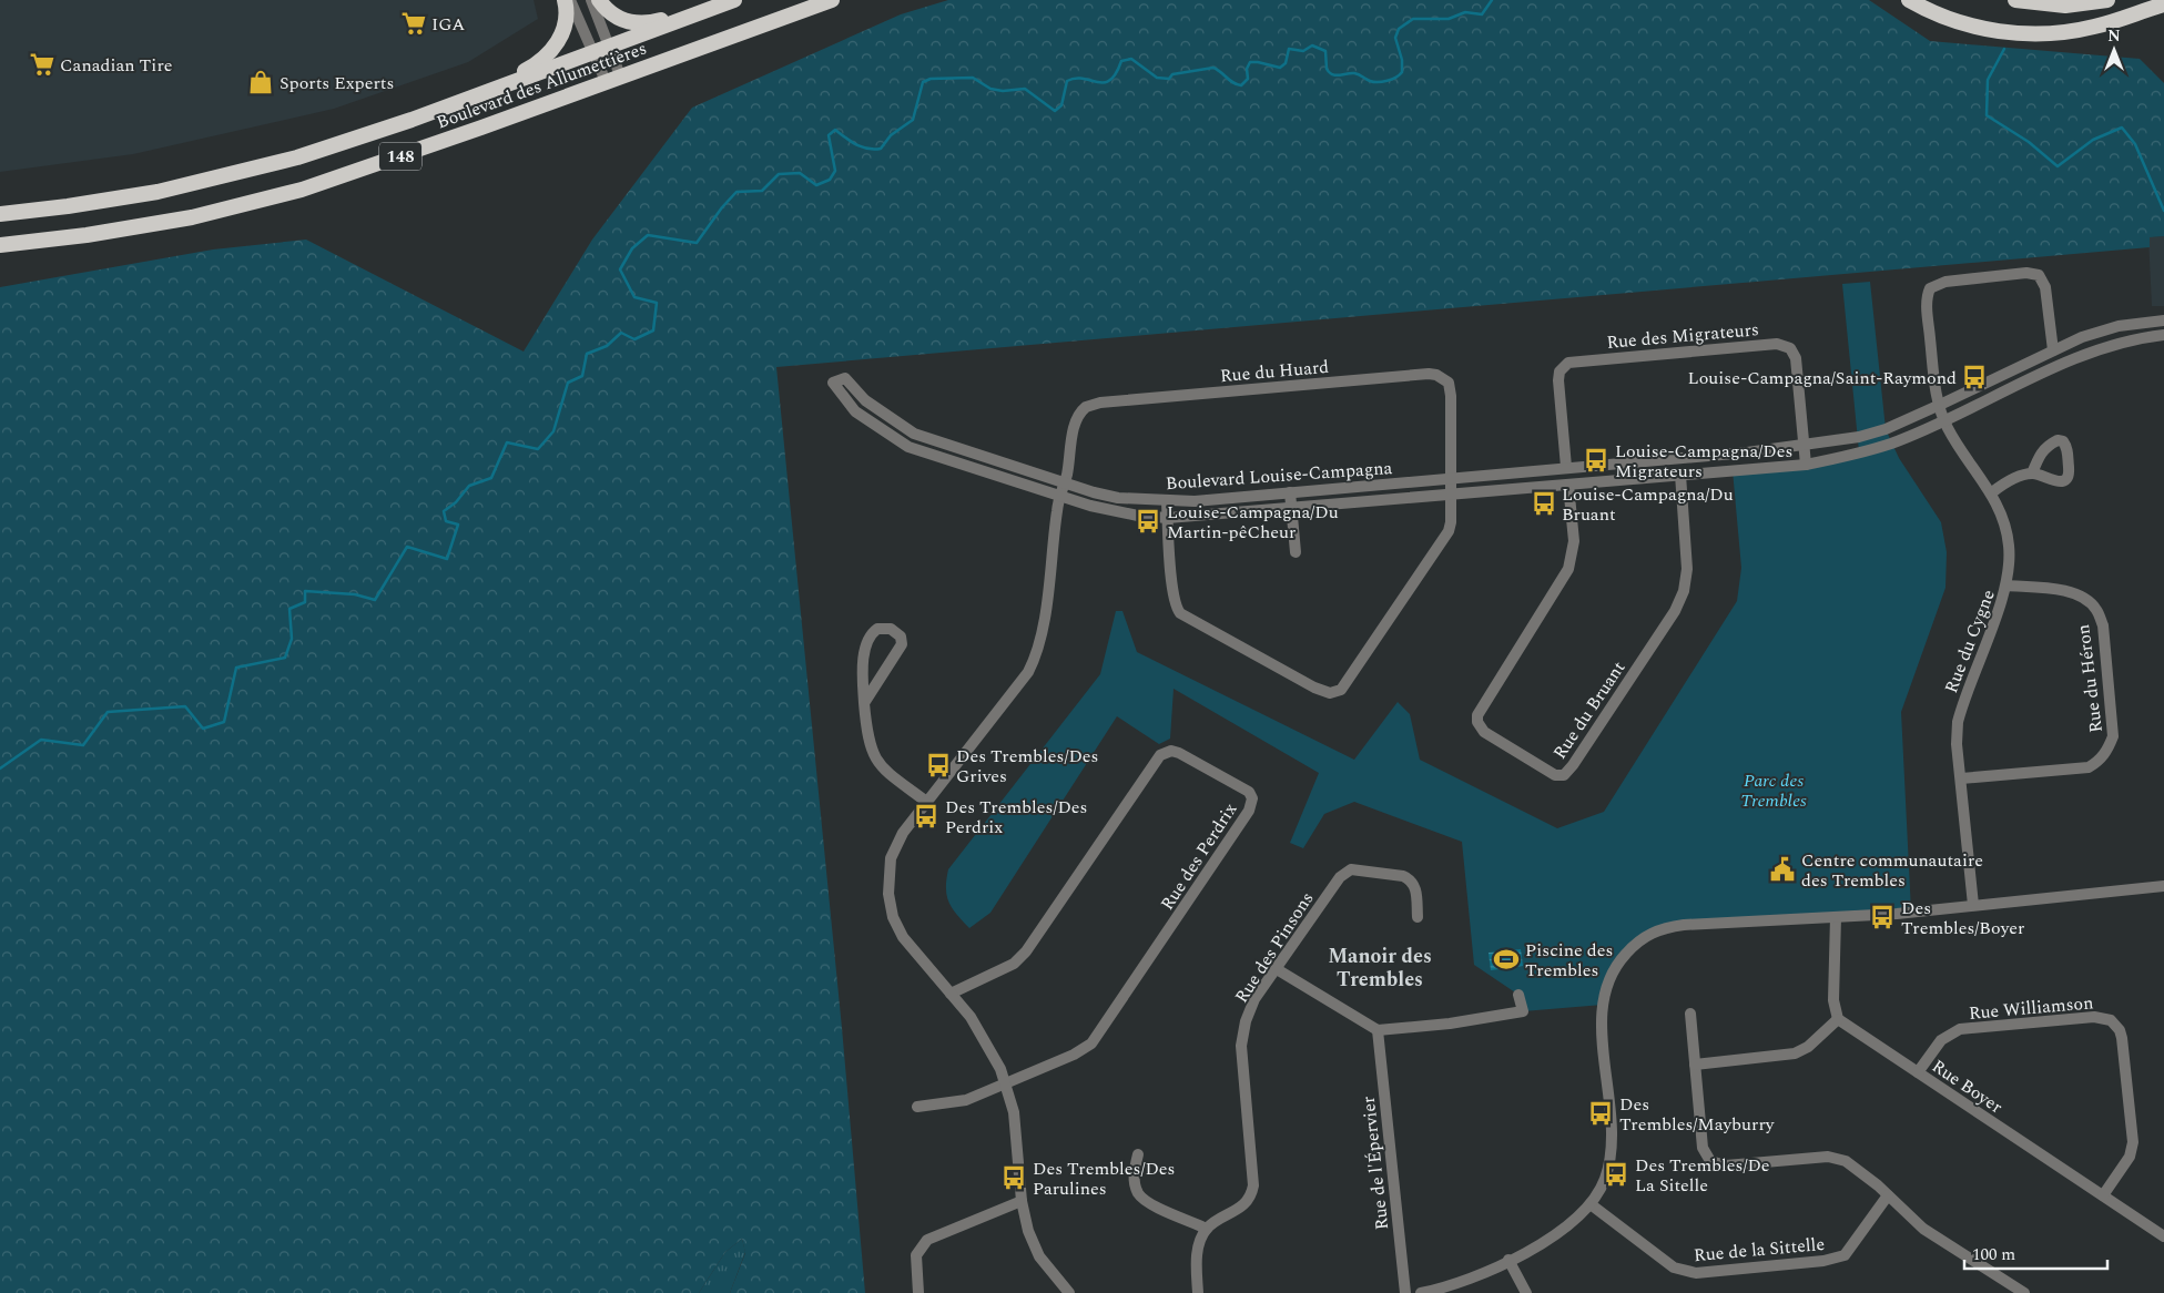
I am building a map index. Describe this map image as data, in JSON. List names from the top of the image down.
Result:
{
  "streets": {
    "highway": ["Boulevard des Allumettières", "148"],
    "street": [
      "Rue des Migrateurs",
      "Rue du Huard",
      "Boulevard Louise-Campagna",
      "Rue du Cygne",
      "Rue du Héron",
      "Rue du Bruant",
      "Rue des Perdrix",
      "Rue des Pinsons",
      "Rue Williamson",
      "Rue Boyer",
      "Rue de l'Épervier",
      "Rue de la Sittelle"
    ]
  },
  "crossings": [
    ["Rue des Migrateurs", "Boulevard Louise-Campagna"],
    ["Rue du Huard", "Boulevard Louise-Campagna"],
    ["Rue du Huard", "Rue des Perdrix"],
    ["Boulevard Louise-Campagna", "Rue du Cygne"],
    ["Boulevard Louise-Campagna", "Rue du Bruant"],
    ["Rue du Cygne", "Rue du Héron"],
    ["Rue Williamson", "Rue Boyer"]
  ],
  "districts": ["Manoir des Trembles"],
  "parks": ["Parc des Trembles"],
  "places": {
    "supermarket": ["IGA", "Canadian Tire"],
    "shop": ["Sports Experts"],
    "bus stop": [
      "Louise-Campagna/Saint-Raymond",
      "Louise-Campagna/Des Migrateurs",
      "Louise-Campagna/Du Bruant",
      "Louise-Campagna/Du Martin-pêCheur",
      "Des Trembles/Des Grives",
      "Des Trembles/Des Perdrix",
      "Des Trembles/Boyer",
      "Des Trembles/Mayburry",
      "Des Trembles/De La Sitelle",
      "Des Trembles/Des Parulines"
    ],
    "public building": ["Centre communautaire des Trembles"],
    "sports": ["Piscine des Trembles"]
  },
  "scale_bar": "100 m",
  "north": "top"
}
